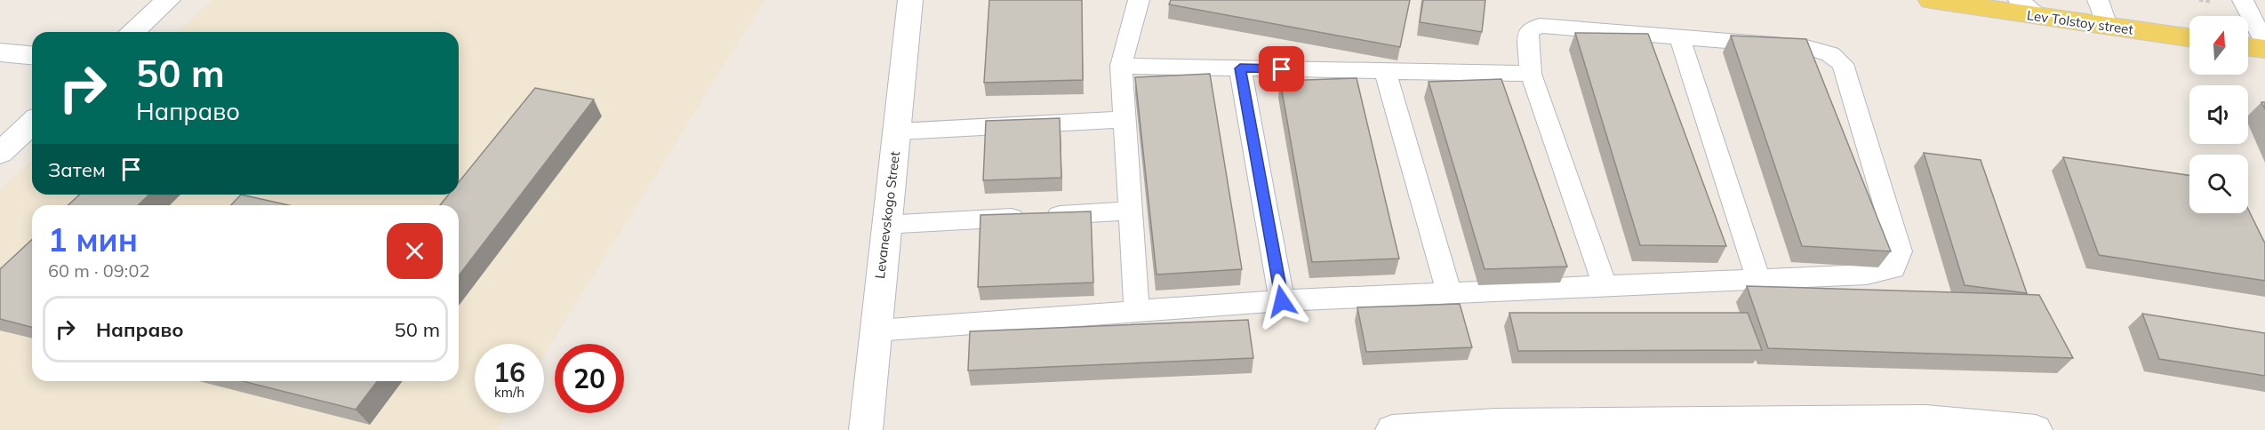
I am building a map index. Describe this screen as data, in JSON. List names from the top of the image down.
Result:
{
  "streets": {
    "main road": ["Lev Tolstoy street"],
    "street": ["Levanevskogo Street"]
  },
  "north": "top",
  "page": {
    "turn": ["50 m", "Направо"],
    "then": "Затем",
    "heading": ["1 мин", "60 m · 09:02"],
    "list": [
      {
        "name": "Направо",
        "value": "50 m"
      }
    ],
    "speed": "16 km/h",
    "limit": "20"
  }
}
